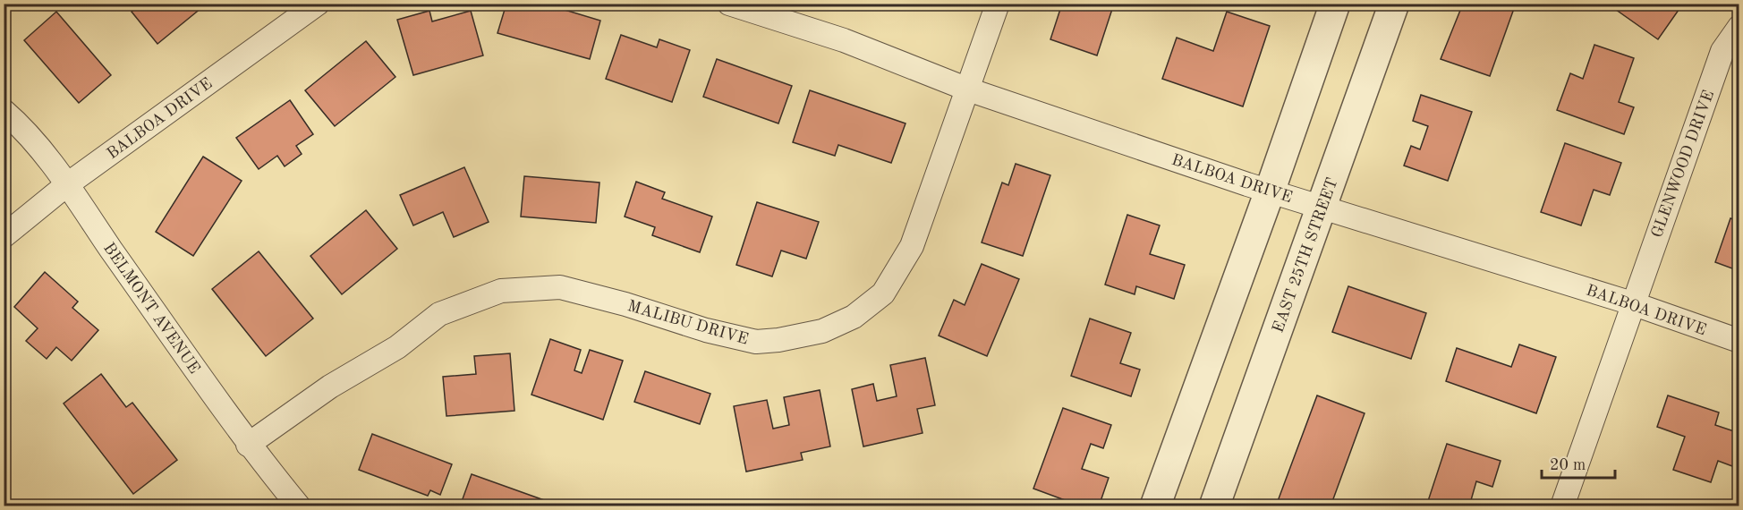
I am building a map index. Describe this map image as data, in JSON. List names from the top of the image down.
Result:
{
  "streets": {
    "street": [
      "BALBOA DRIVE",
      "GLENWOOD DRIVE",
      "EAST 25TH STREET",
      "BELMONT AVENUE",
      "MALIBU DRIVE"
    ]
  },
  "crossings": [
    ["BALBOA DRIVE", "GLENWOOD DRIVE"],
    ["BALBOA DRIVE", "EAST 25TH STREET"],
    ["BALBOA DRIVE", "BELMONT AVENUE"],
    ["BALBOA DRIVE", "MALIBU DRIVE"],
    ["BELMONT AVENUE", "MALIBU DRIVE"]
  ],
  "scale_bar": "20 m"
}
